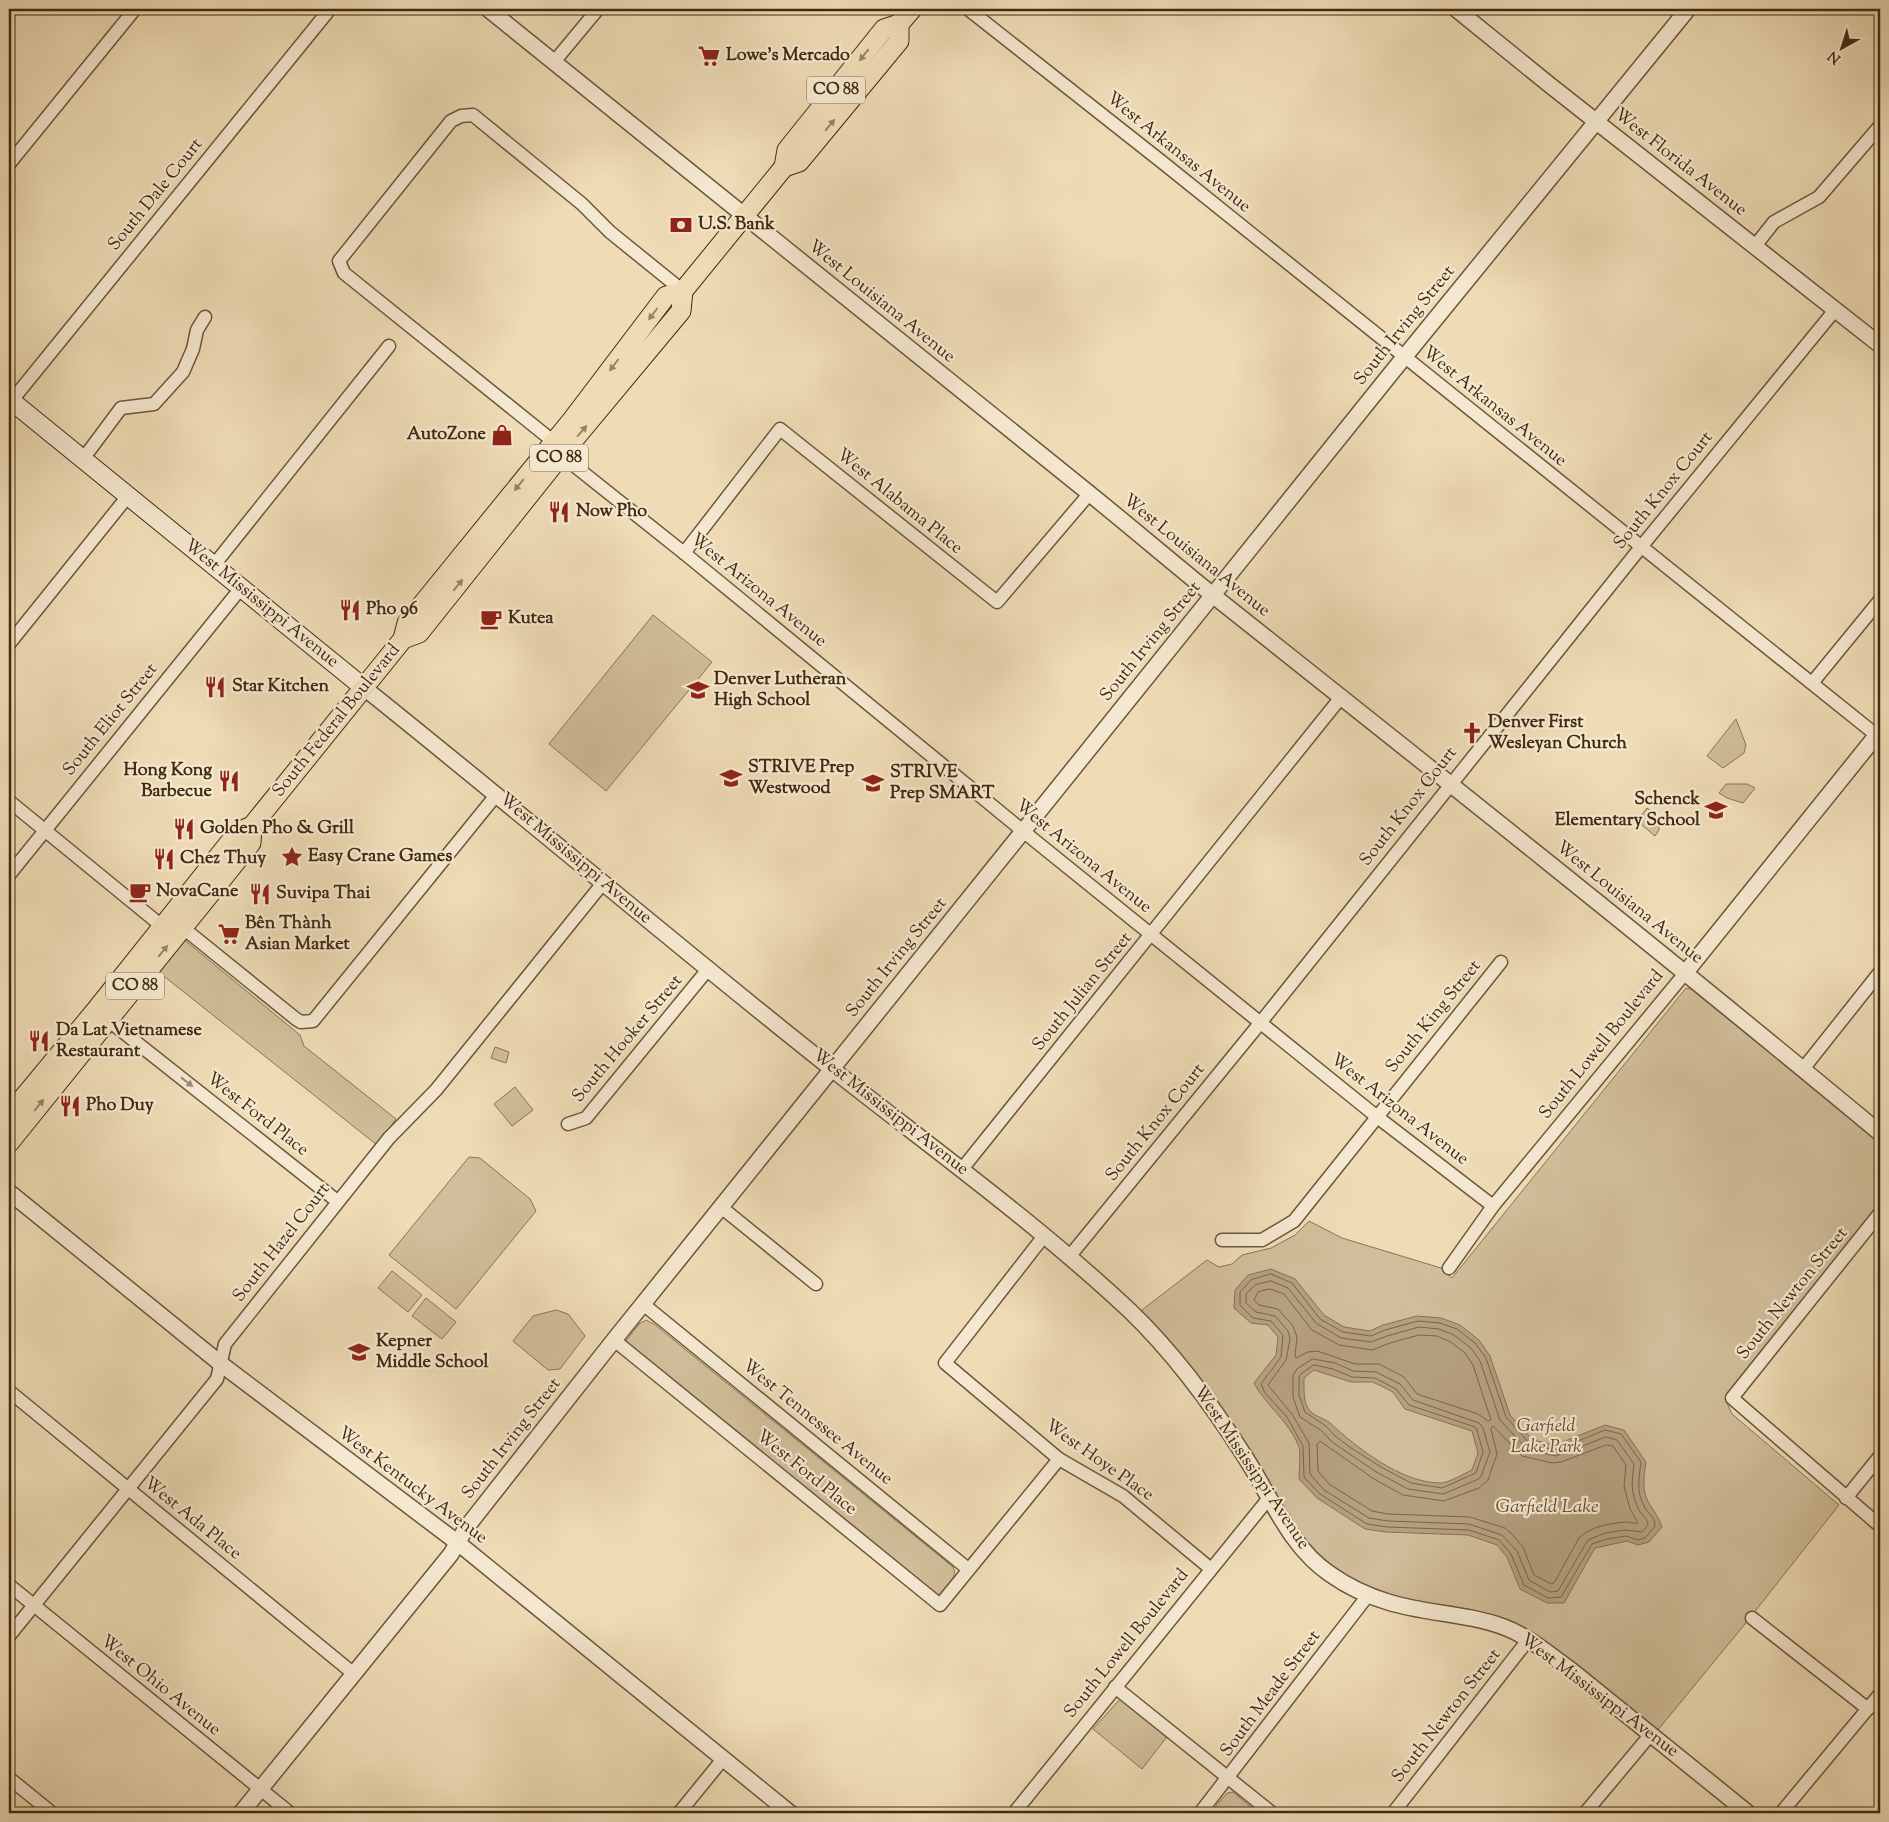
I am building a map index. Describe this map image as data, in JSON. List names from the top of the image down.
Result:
{
  "streets": {
    "main road": ["CO 88", "West Mississippi Avenue", "South Federal Boulevard"],
    "street": [
      "West Arkansas Avenue",
      "West Florida Avenue",
      "South Dale Court",
      "West Louisiana Avenue",
      "South Irving Street",
      "South Knox Court",
      "West Alabama Place",
      "West Arizona Avenue",
      "South Eliot Street",
      "South Julian Street",
      "South King Street",
      "South Hooker Street",
      "South Lowell Boulevard",
      "West Ford Place",
      "South Hazel Court",
      "South Newton Street",
      "West Tennessee Avenue",
      "West Hoye Place",
      "West Kentucky Avenue",
      "West Ada Place",
      "West Ohio Avenue",
      "South Meade Street"
    ]
  },
  "crossings": [
    ["West Arkansas Avenue", "South Irving Street"],
    ["West Arkansas Avenue", "South Knox Court"],
    ["West Arkansas Avenue", "South Lowell Boulevard"],
    ["West Florida Avenue", "South Irving Street"],
    ["West Florida Avenue", "South Knox Court"],
    ["South Dale Court", "West Mississippi Avenue"],
    ["West Louisiana Avenue", "South Irving Street"],
    ["West Louisiana Avenue", "South Knox Court"],
    ["West Louisiana Avenue", "West Alabama Place"],
    ["West Louisiana Avenue", "South Federal Boulevard"],
    ["West Louisiana Avenue", "South Julian Street"],
    ["West Louisiana Avenue", "South Lowell Boulevard"],
    ["South Irving Street", "West Arizona Avenue"],
    ["South Irving Street", "West Mississippi Avenue"],
    ["South Irving Street", "West Ford Place"],
    ["South Irving Street", "West Tennessee Avenue"],
    ["South Irving Street", "West Kentucky Avenue"],
    ["South Irving Street", "West Ada Place"],
    ["South Irving Street", "West Ohio Avenue"],
    ["South Knox Court", "West Arizona Avenue"],
    ["South Knox Court", "West Mississippi Avenue"],
    ["West Alabama Place", "West Arizona Avenue"],
    ["West Arizona Avenue", "South Federal Boulevard"],
    ["West Arizona Avenue", "South Julian Street"],
    ["West Arizona Avenue", "South King Street"],
    ["West Arizona Avenue", "South Lowell Boulevard"],
    ["West Mississippi Avenue", "South Eliot Street"],
    ["West Mississippi Avenue", "South Federal Boulevard"],
    ["West Mississippi Avenue", "South Julian Street"],
    ["West Mississippi Avenue", "South Hooker Street"],
    ["West Mississippi Avenue", "South Lowell Boulevard"],
    ["West Mississippi Avenue", "South Hazel Court"],
    ["West Mississippi Avenue", "South Newton Street"],
    ["West Mississippi Avenue", "West Hoye Place"],
    ["West Mississippi Avenue", "South Meade Street"],
    ["South Federal Boulevard", "West Ford Place"],
    ["South Lowell Boulevard", "West Hoye Place"],
    ["West Ford Place", "South Hazel Court"],
    ["West Ford Place", "West Tennessee Avenue"],
    ["South Hazel Court", "West Kentucky Avenue"],
    ["South Hazel Court", "West Ada Place"],
    ["South Hazel Court", "West Ohio Avenue"]
  ],
  "one_way": ["West Ford Place"],
  "water": ["Garfield Lake"],
  "parks": ["Garfield Lake Park"],
  "places": {
    "supermarket": ["Lowe's Mercado", "Bên Thành Asian Market"],
    "bank": ["U.S. Bank"],
    "shop": ["AutoZone"],
    "restaurant": [
      "Now Pho",
      "Pho 96",
      "Star Kitchen",
      "Hong Kong Barbecue",
      "Golden Pho & Grill",
      "Chez Thuy",
      "Suvipa Thai",
      "Da Lat Vietnamese Restaurant",
      "Pho Duy"
    ],
    "cafe": ["Kutea", "NovaCane"],
    "school or university": [
      "Denver Lutheran High School",
      "STRIVE Prep Westwood",
      "STRIVE Prep SMART",
      "Schenck Elementary School",
      "Kepner Middle School"
    ],
    "church": ["Denver First Wesleyan Church"],
    "place": ["Easy Crane Games"]
  },
  "north": "bottom left"
}
